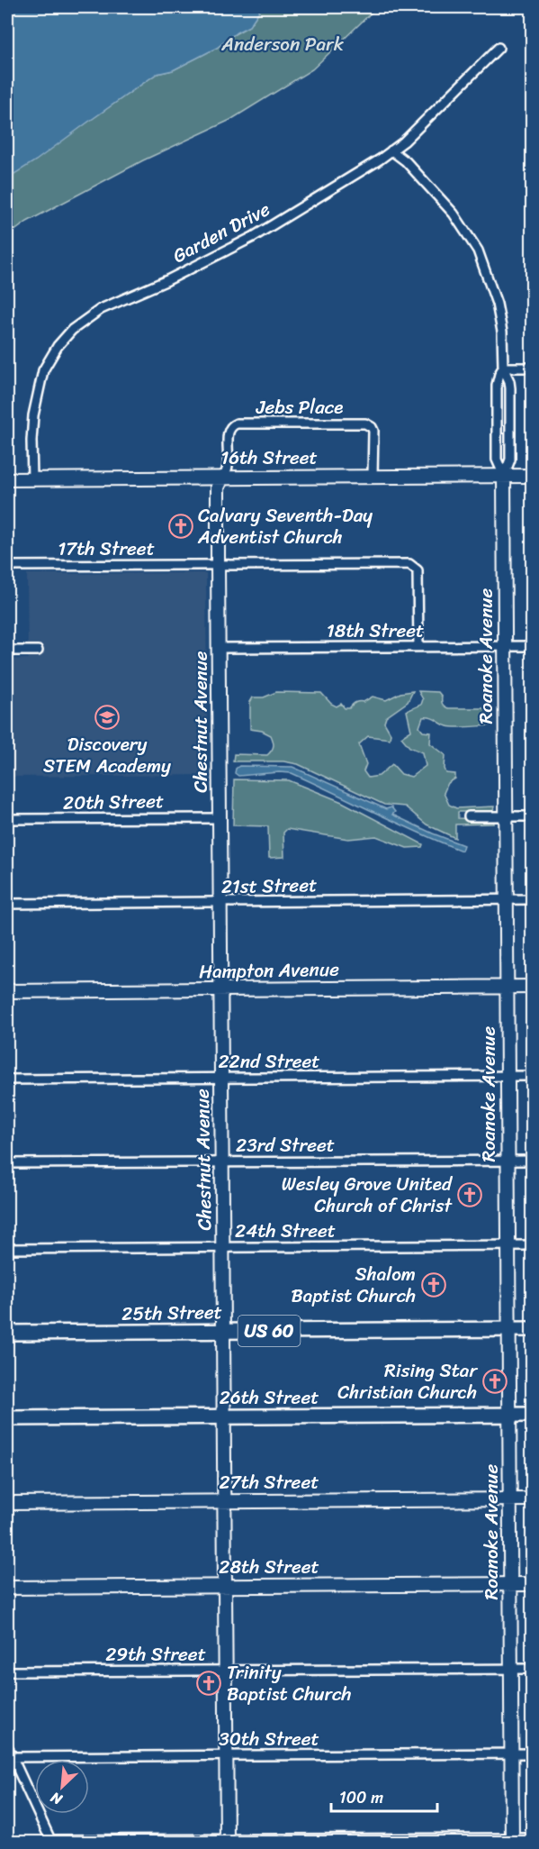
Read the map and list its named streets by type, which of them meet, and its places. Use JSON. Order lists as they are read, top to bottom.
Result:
{
  "streets": {
    "main road": ["25th Street", "US 60", "26th Street"],
    "street": [
      "Garden Drive",
      "Jebs Place",
      "16th Street",
      "17th Street",
      "18th Street",
      "Roanoke Avenue",
      "Chestnut Avenue",
      "20th Street",
      "21st Street",
      "Hampton Avenue",
      "22nd Street",
      "23rd Street",
      "24th Street",
      "27th Street",
      "28th Street",
      "29th Street",
      "30th Street"
    ]
  },
  "crossings": [
    ["Garden Drive", "16th Street"],
    ["Garden Drive", "Roanoke Avenue"],
    ["Jebs Place", "16th Street"],
    ["Jebs Place", "Chestnut Avenue"],
    ["16th Street", "Roanoke Avenue"],
    ["16th Street", "Chestnut Avenue"],
    ["17th Street", "18th Street"],
    ["17th Street", "Chestnut Avenue"],
    ["18th Street", "Roanoke Avenue"],
    ["18th Street", "Chestnut Avenue"],
    ["Roanoke Avenue", "21st Street"],
    ["Roanoke Avenue", "Hampton Avenue"],
    ["Roanoke Avenue", "22nd Street"],
    ["Roanoke Avenue", "23rd Street"],
    ["Roanoke Avenue", "24th Street"],
    ["Roanoke Avenue", "25th Street"],
    ["Roanoke Avenue", "26th Street"],
    ["Roanoke Avenue", "27th Street"],
    ["Roanoke Avenue", "28th Street"],
    ["Roanoke Avenue", "29th Street"],
    ["Roanoke Avenue", "30th Street"],
    ["Chestnut Avenue", "20th Street"],
    ["Chestnut Avenue", "21st Street"],
    ["Chestnut Avenue", "Hampton Avenue"],
    ["Chestnut Avenue", "22nd Street"],
    ["Chestnut Avenue", "23rd Street"],
    ["Chestnut Avenue", "24th Street"],
    ["Chestnut Avenue", "25th Street"],
    ["Chestnut Avenue", "26th Street"],
    ["Chestnut Avenue", "27th Street"],
    ["Chestnut Avenue", "28th Street"],
    ["Chestnut Avenue", "29th Street"],
    ["Chestnut Avenue", "30th Street"]
  ],
  "parks": ["Anderson Park"],
  "places": {
    "church": [
      "Calvary Seventh-Day Adventist Church",
      "Wesley Grove United Church of Christ",
      "Shalom Baptist Church",
      "Rising Star Christian Church",
      "Trinity Baptist Church"
    ],
    "school or university": ["Discovery STEM Academy"]
  },
  "scale_bar": "100 m",
  "north": "bottom left"
}
